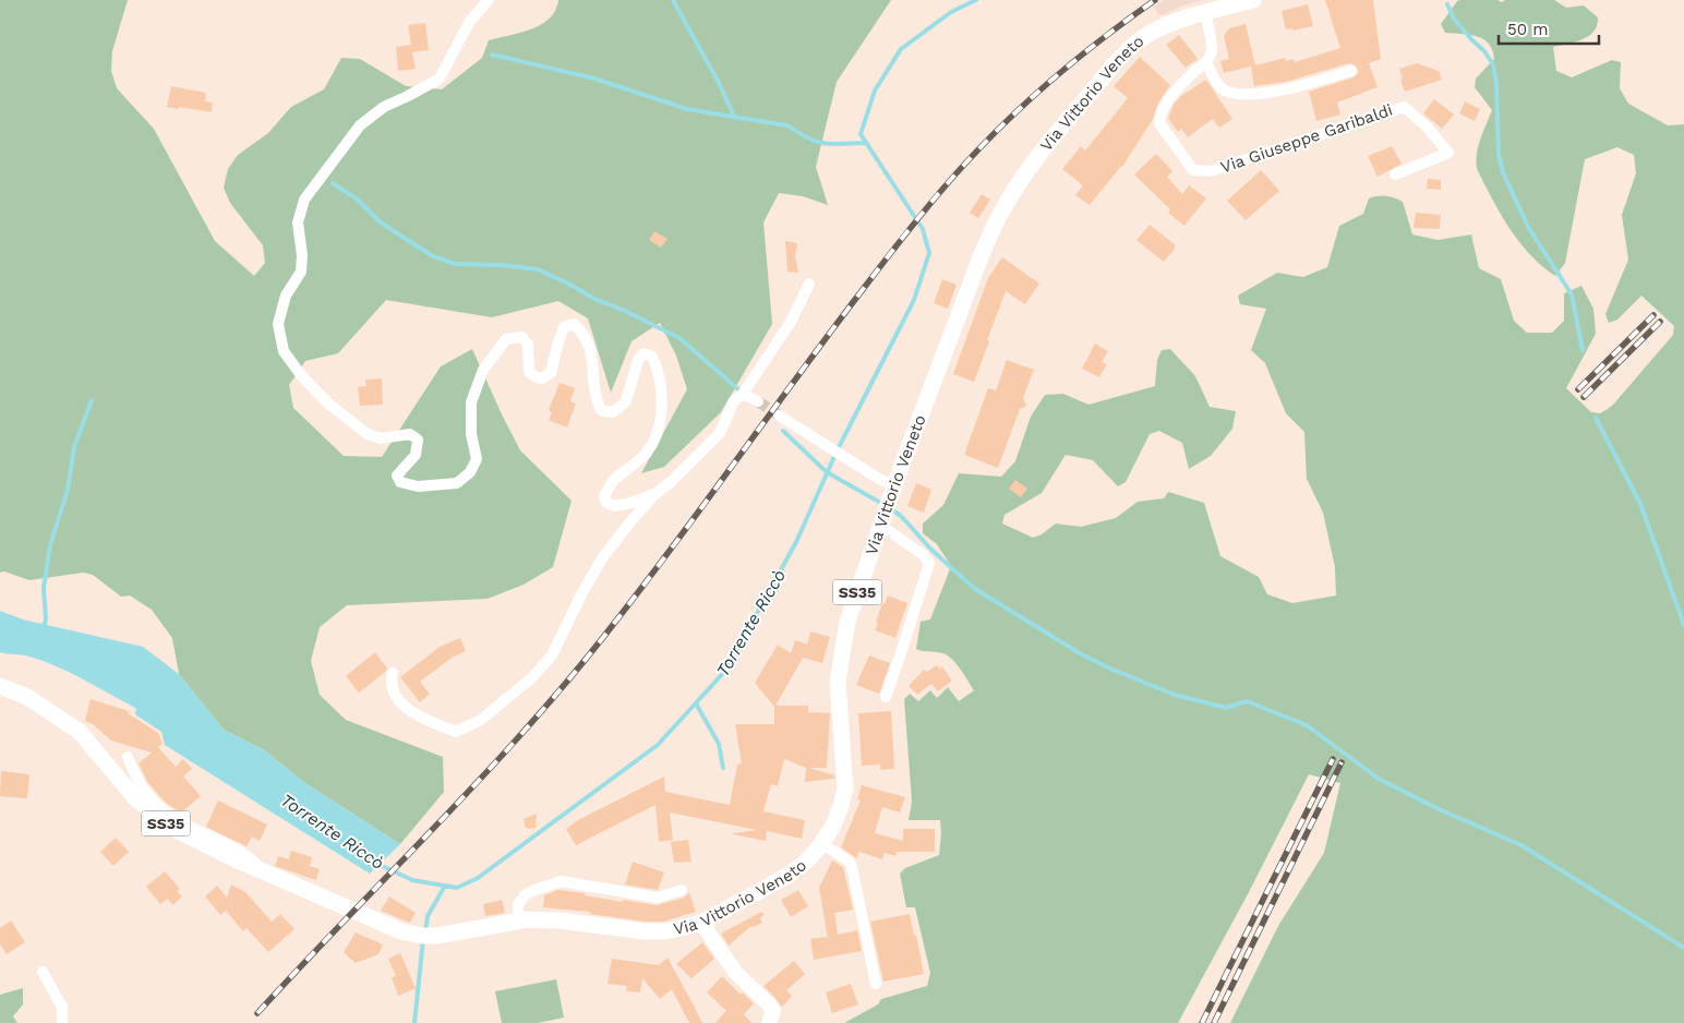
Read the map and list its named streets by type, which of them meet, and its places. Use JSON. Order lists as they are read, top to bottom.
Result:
{
  "streets": {
    "main road": ["Via Vittorio Veneto", "SS35"],
    "street": ["Via Giuseppe Garibaldi"]
  },
  "crossings": [
    ["Via Vittorio Veneto", "SS35"]
  ],
  "water": ["Torrente Riccò"],
  "scale_bar": "50 m"
}
